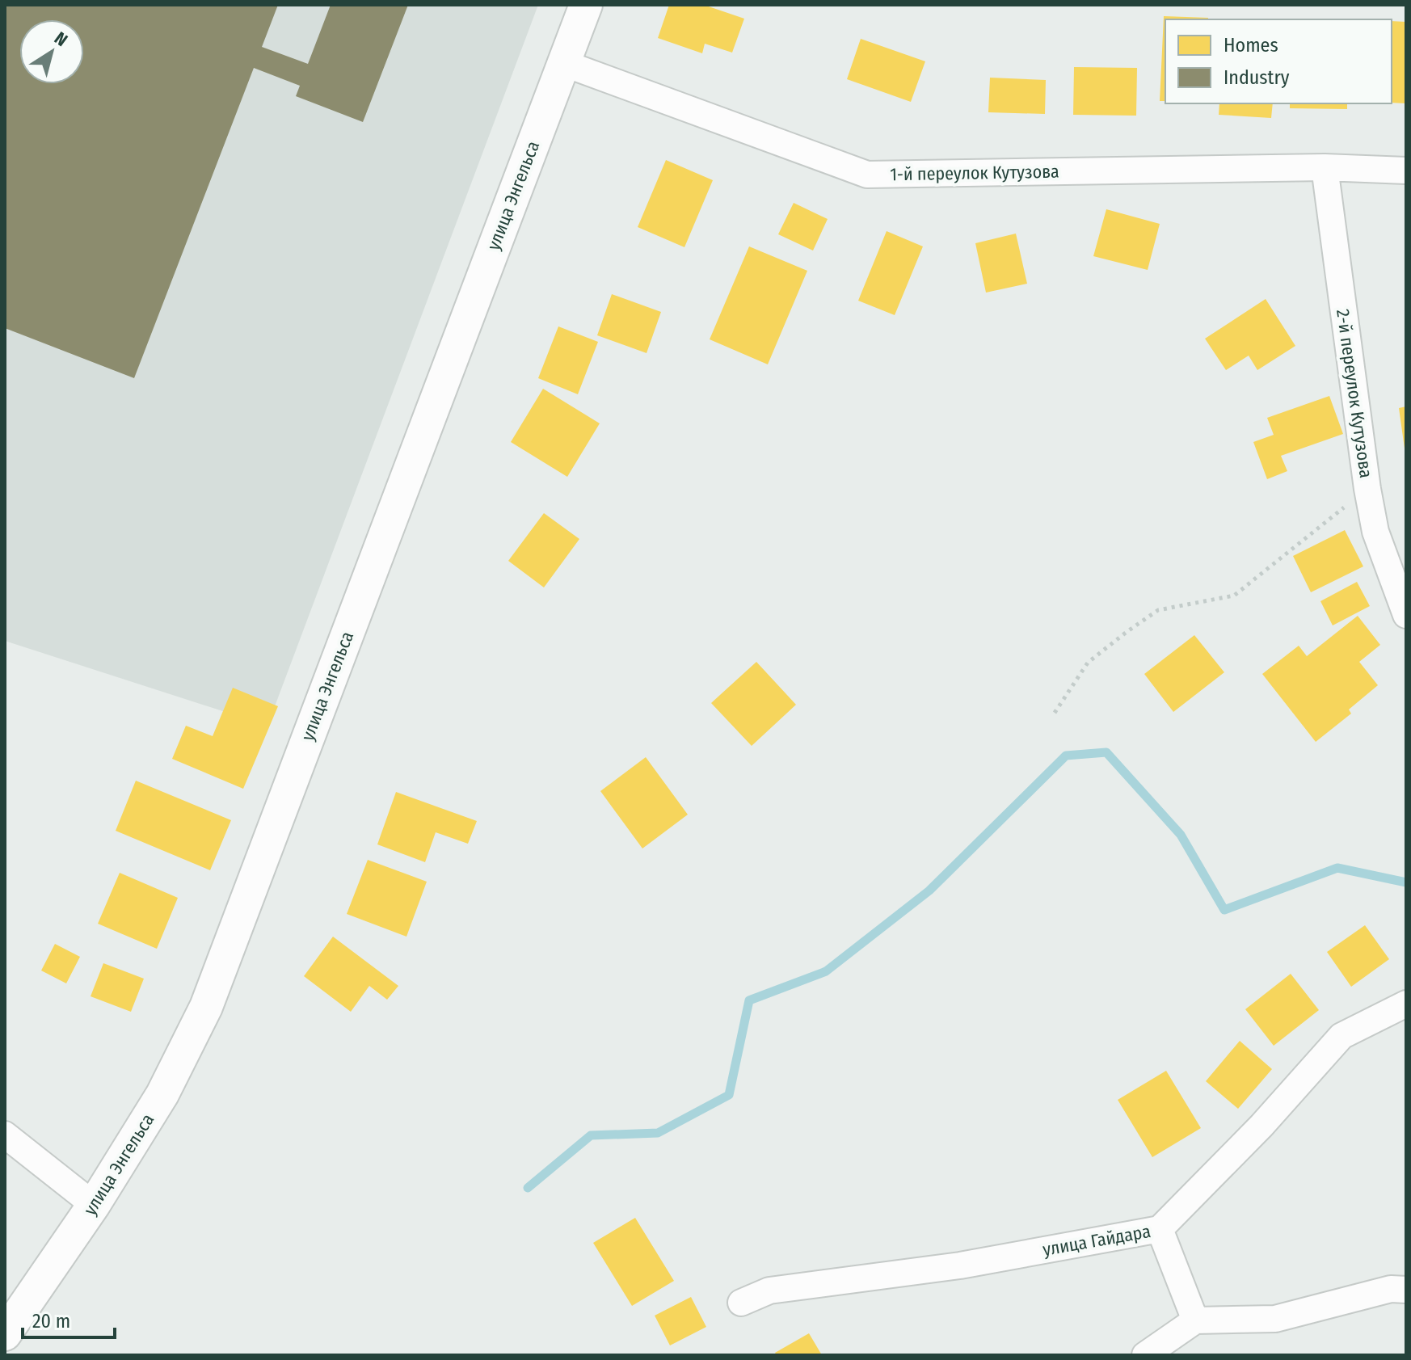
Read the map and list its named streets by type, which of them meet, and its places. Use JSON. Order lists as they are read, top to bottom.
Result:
{
  "streets": {
    "street": [
      "1-й переулок Кутузова",
      "улица Энгельса",
      "2-й переулок Кутузова",
      "улица Гайдара"
    ]
  },
  "crossings": [
    ["1-й переулок Кутузова", "улица Энгельса"],
    ["1-й переулок Кутузова", "2-й переулок Кутузова"]
  ],
  "legend": ["Homes", "Industry"],
  "scale_bar": "20 m",
  "north": "top right"
}
